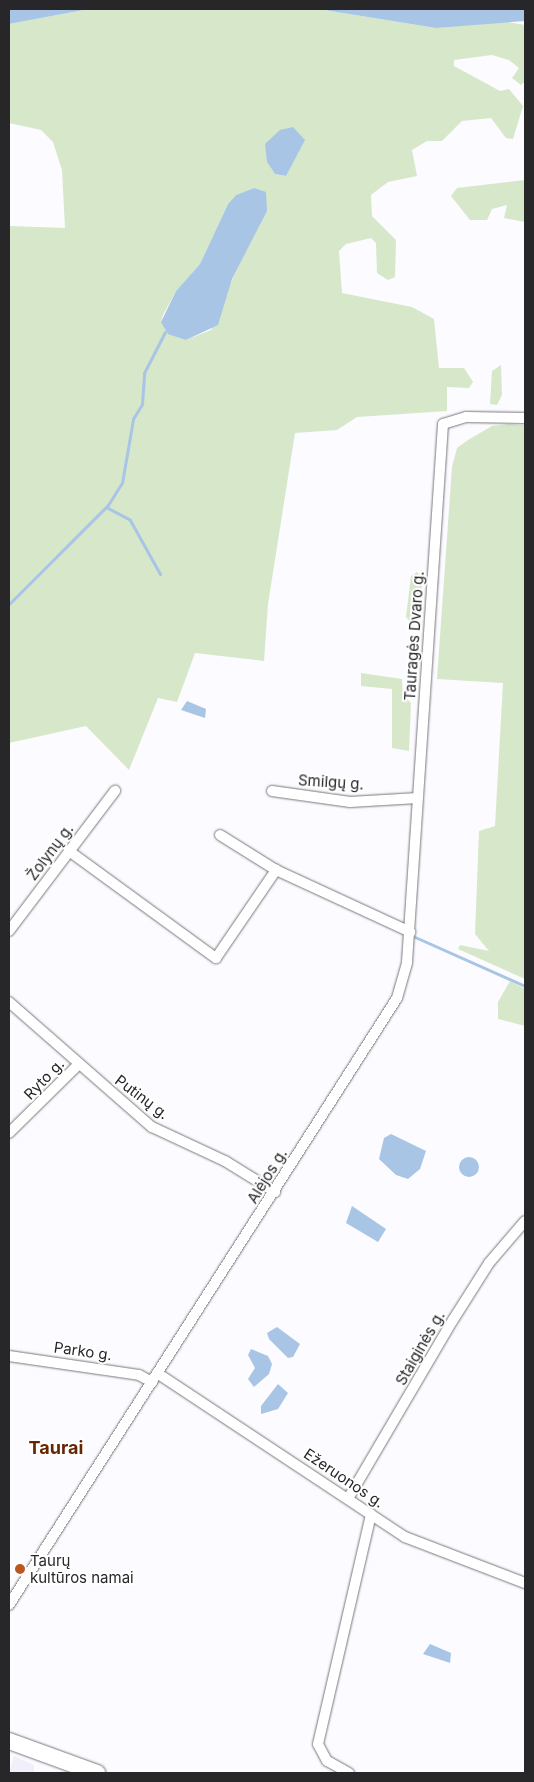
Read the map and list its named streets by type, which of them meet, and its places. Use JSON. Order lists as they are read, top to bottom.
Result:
{
  "streets": {
    "street": [
      "Tauragės Dvaro g.",
      "Smilgų g.",
      "Žolynų g.",
      "Ryto g.",
      "Putinų g.",
      "Alėjos g.",
      "Staiginės g.",
      "Parko g.",
      "Ežeruonos g."
    ]
  },
  "crossings": [
    ["Tauragės Dvaro g.", "Smilgų g."],
    ["Tauragės Dvaro g.", "Alėjos g."],
    ["Ryto g.", "Putinų g."],
    ["Putinų g.", "Alėjos g."],
    ["Alėjos g.", "Parko g."],
    ["Alėjos g.", "Ežeruonos g."],
    ["Staiginės g.", "Ežeruonos g."]
  ],
  "districts": ["Taurai"],
  "places": ["Taurų kultūros namai"]
}
